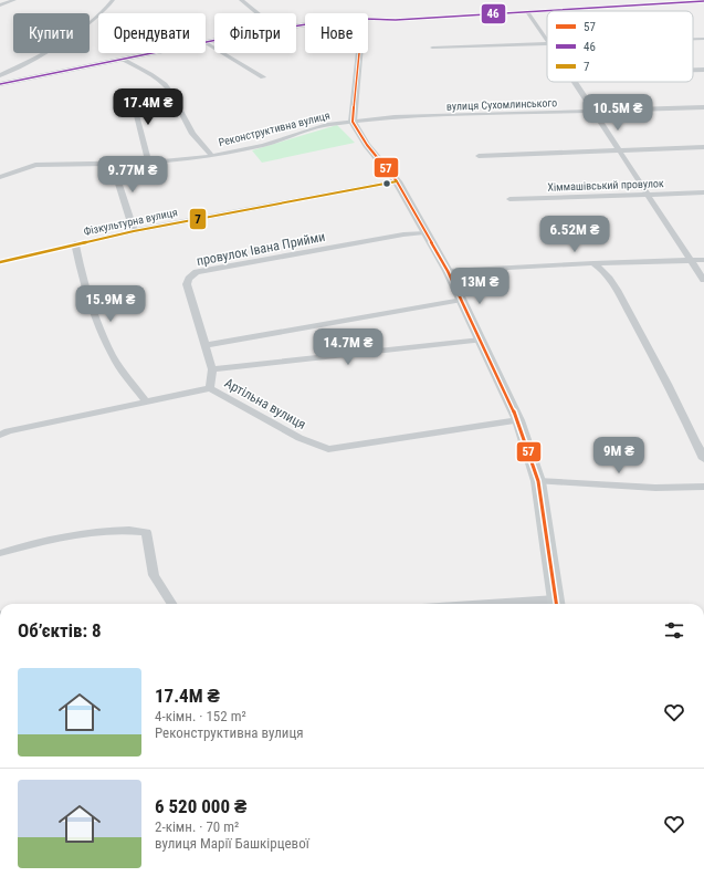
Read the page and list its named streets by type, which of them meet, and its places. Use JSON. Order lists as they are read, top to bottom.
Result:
{
  "streets": {
    "street": [
      "вулиця Сухомлинського",
      "Реконструктивна вулиця",
      "Хіммашівський провулок",
      "Фізкультурна вулиця",
      "провулок Івана Прийми",
      "Артільна вулиця"
    ]
  },
  "crossings": [
    ["вулиця Сухомлинського", "Реконструктивна вулиця"],
    ["провулок Івана Прийми", "Артільна вулиця"]
  ],
  "lines": ["transit line 46", "transit line 57", "transit line 7"],
  "legend": ["57", "46", "7"],
  "page": {
    "chip": [
      "Купити",
      "Орендувати",
      "Фільтри",
      "Нове"
    ],
    "price": [
      "17.4M ₴",
      "10.5M ₴",
      "9.77M ₴",
      "6.52M ₴",
      "13M ₴",
      "15.9M ₴",
      "14.7M ₴",
      "9M ₴"
    ],
    "heading": "Об’єктів: 8",
    "list": [
      {
        "name": "17.4M ₴",
        "note": "4-кімн. · 152 m² · Реконструктивна вулиця"
      },
      {
        "name": "6 520 000 ₴",
        "note": "2-кімн. · 70 m² · вулиця Марії Башкірцевої"
      }
    ]
  }
}
